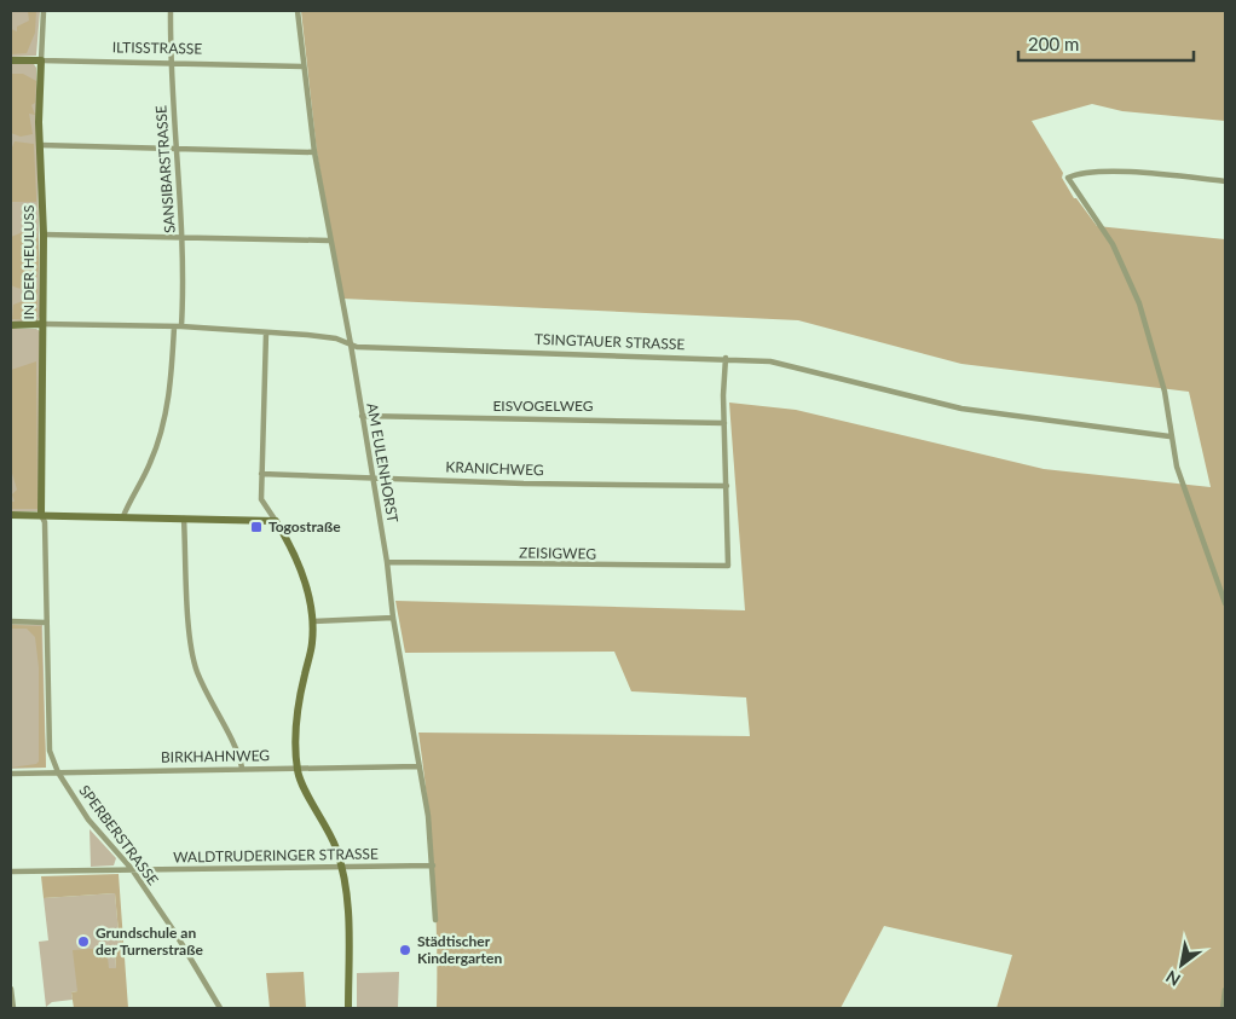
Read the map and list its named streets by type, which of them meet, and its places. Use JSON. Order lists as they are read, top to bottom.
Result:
{
  "streets": {
    "street": [
      "ILTISSTRASSE",
      "SANSIBARSTRASSE",
      "IN DER HEULUSS",
      "TSINGTAUER STRASSE",
      "EISVOGELWEG",
      "AM EULENHORST",
      "KRANICHWEG",
      "ZEISIGWEG",
      "BIRKHAHNWEG",
      "SPERBERSTRASSE",
      "WALDTRUDERINGER STRASSE"
    ]
  },
  "crossings": [
    ["ILTISSTRASSE", "SANSIBARSTRASSE"],
    ["ILTISSTRASSE", "IN DER HEULUSS"],
    ["ILTISSTRASSE", "AM EULENHORST"],
    ["SANSIBARSTRASSE", "TSINGTAUER STRASSE"],
    ["IN DER HEULUSS", "TSINGTAUER STRASSE"],
    ["IN DER HEULUSS", "SPERBERSTRASSE"],
    ["TSINGTAUER STRASSE", "AM EULENHORST"],
    ["EISVOGELWEG", "AM EULENHORST"],
    ["AM EULENHORST", "KRANICHWEG"],
    ["AM EULENHORST", "ZEISIGWEG"],
    ["AM EULENHORST", "BIRKHAHNWEG"],
    ["AM EULENHORST", "WALDTRUDERINGER STRASSE"],
    ["KRANICHWEG", "ZEISIGWEG"],
    ["BIRKHAHNWEG", "SPERBERSTRASSE"],
    ["SPERBERSTRASSE", "WALDTRUDERINGER STRASSE"]
  ],
  "places": {
    "transit": ["Togostraße"],
    "other": ["Grundschule an der Turnerstraße", "Städtischer Kindergarten"]
  },
  "scale_bar": "200 m",
  "north": "bottom left"
}
